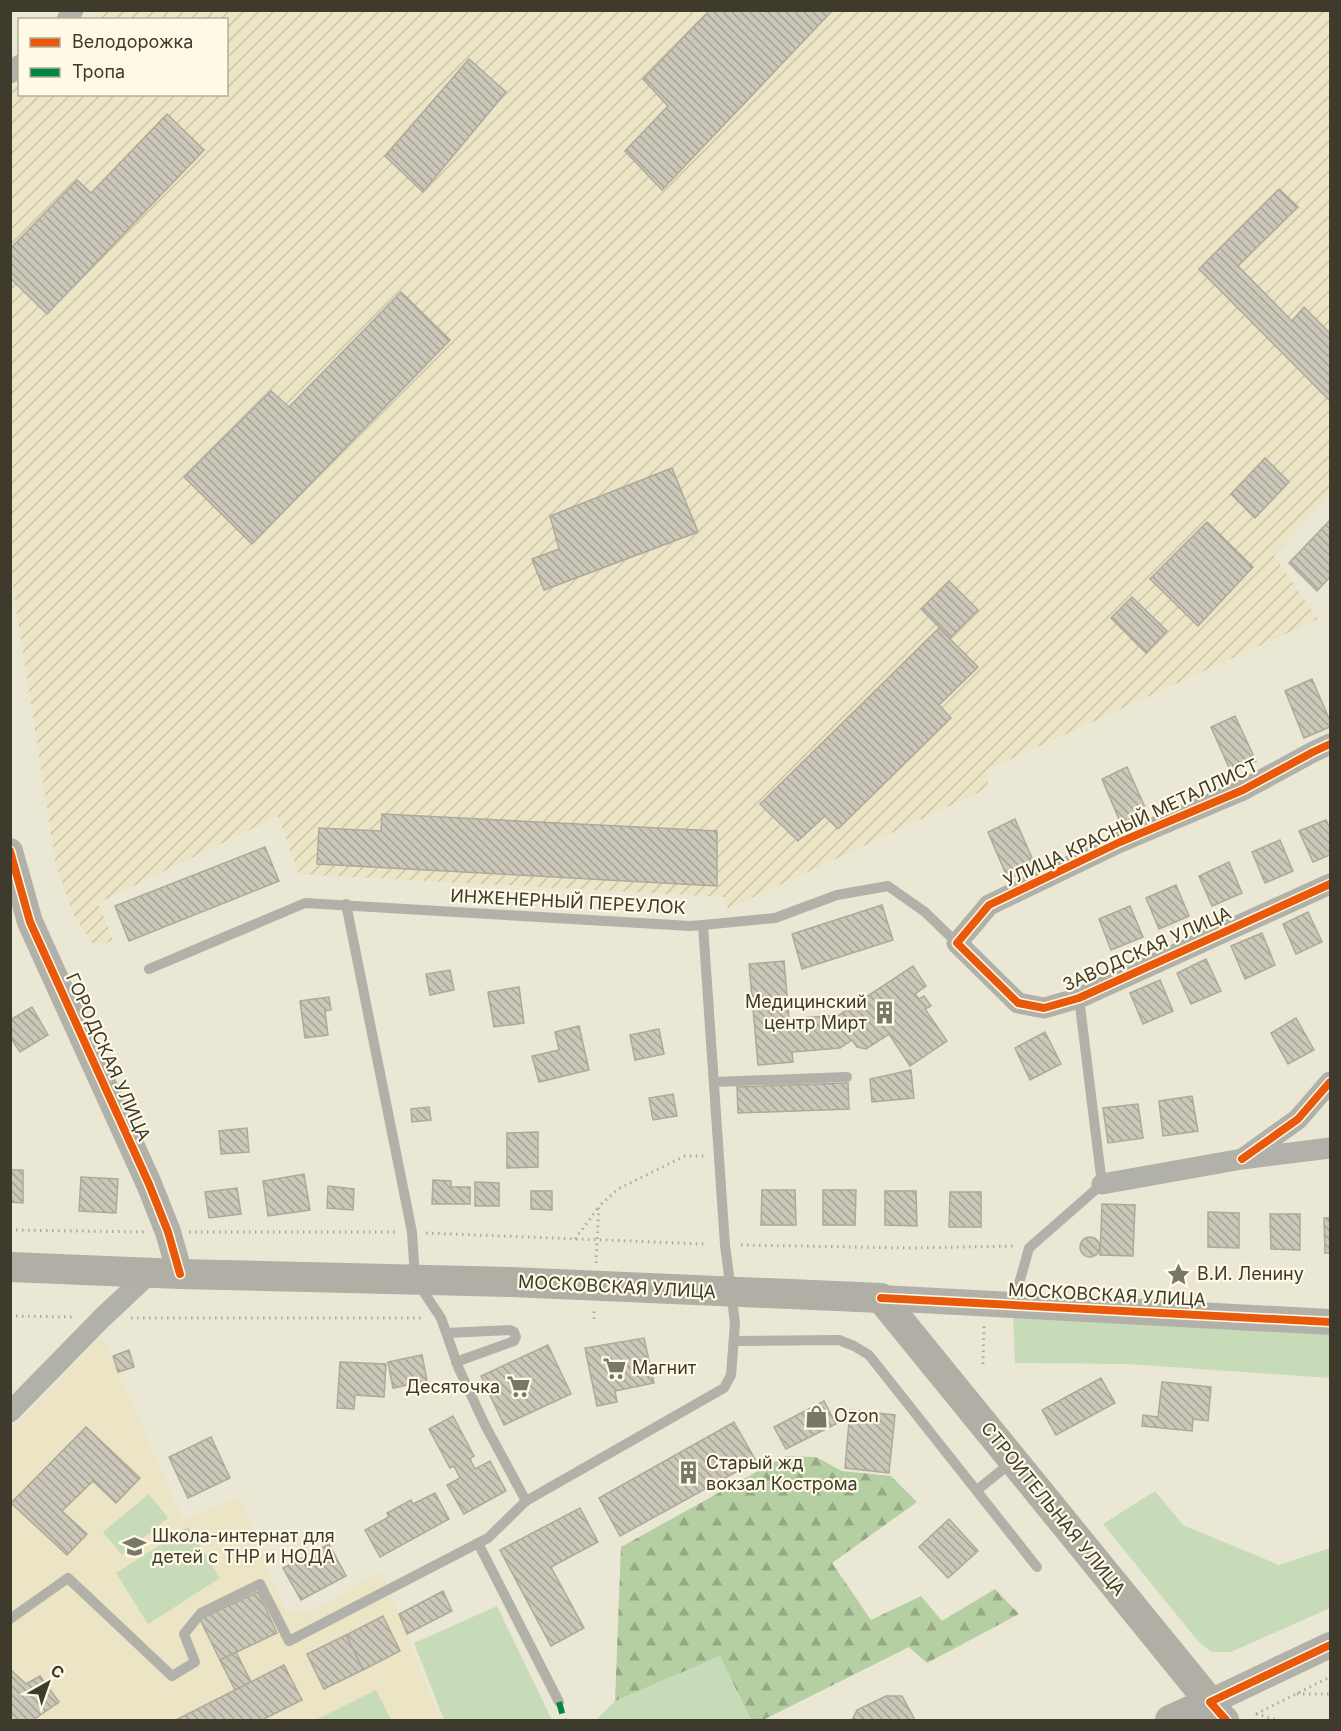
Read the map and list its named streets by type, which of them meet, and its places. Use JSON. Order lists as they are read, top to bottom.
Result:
{
  "streets": {
    "main road": ["МОСКОВСКАЯ УЛИЦА", "СТРОИТЕЛЬНАЯ УЛИЦА"],
    "street": ["УЛИЦА КРАСНЫЙ МЕТАЛЛИСТ", "ЗАВОДСКАЯ УЛИЦА", "ГОРОДСКАЯ УЛИЦА"],
    "lane": ["ИНЖЕНЕРНЫЙ ПЕРЕУЛОК"]
  },
  "crossings": [
    ["УЛИЦА КРАСНЫЙ МЕТАЛЛИСТ", "ЗАВОДСКАЯ УЛИЦА"],
    ["ИНЖЕНЕРНЫЙ ПЕРЕУЛОК", "МОСКОВСКАЯ УЛИЦА"],
    ["ГОРОДСКАЯ УЛИЦА", "МОСКОВСКАЯ УЛИЦА"],
    ["МОСКОВСКАЯ УЛИЦА", "СТРОИТЕЛЬНАЯ УЛИЦА"]
  ],
  "places": {
    "building": ["Медицинский центр Мирт", "Старый жд вокзал Кострома"],
    "place": ["В.И. Ленину"],
    "supermarket": ["Магнит", "Десяточка"],
    "shop": ["Ozon"],
    "school or university": ["Школа-интернат для детей с ТНР и НОДА"]
  },
  "legend": ["Велодорожка", "Тропа"],
  "north": "top right"
}
